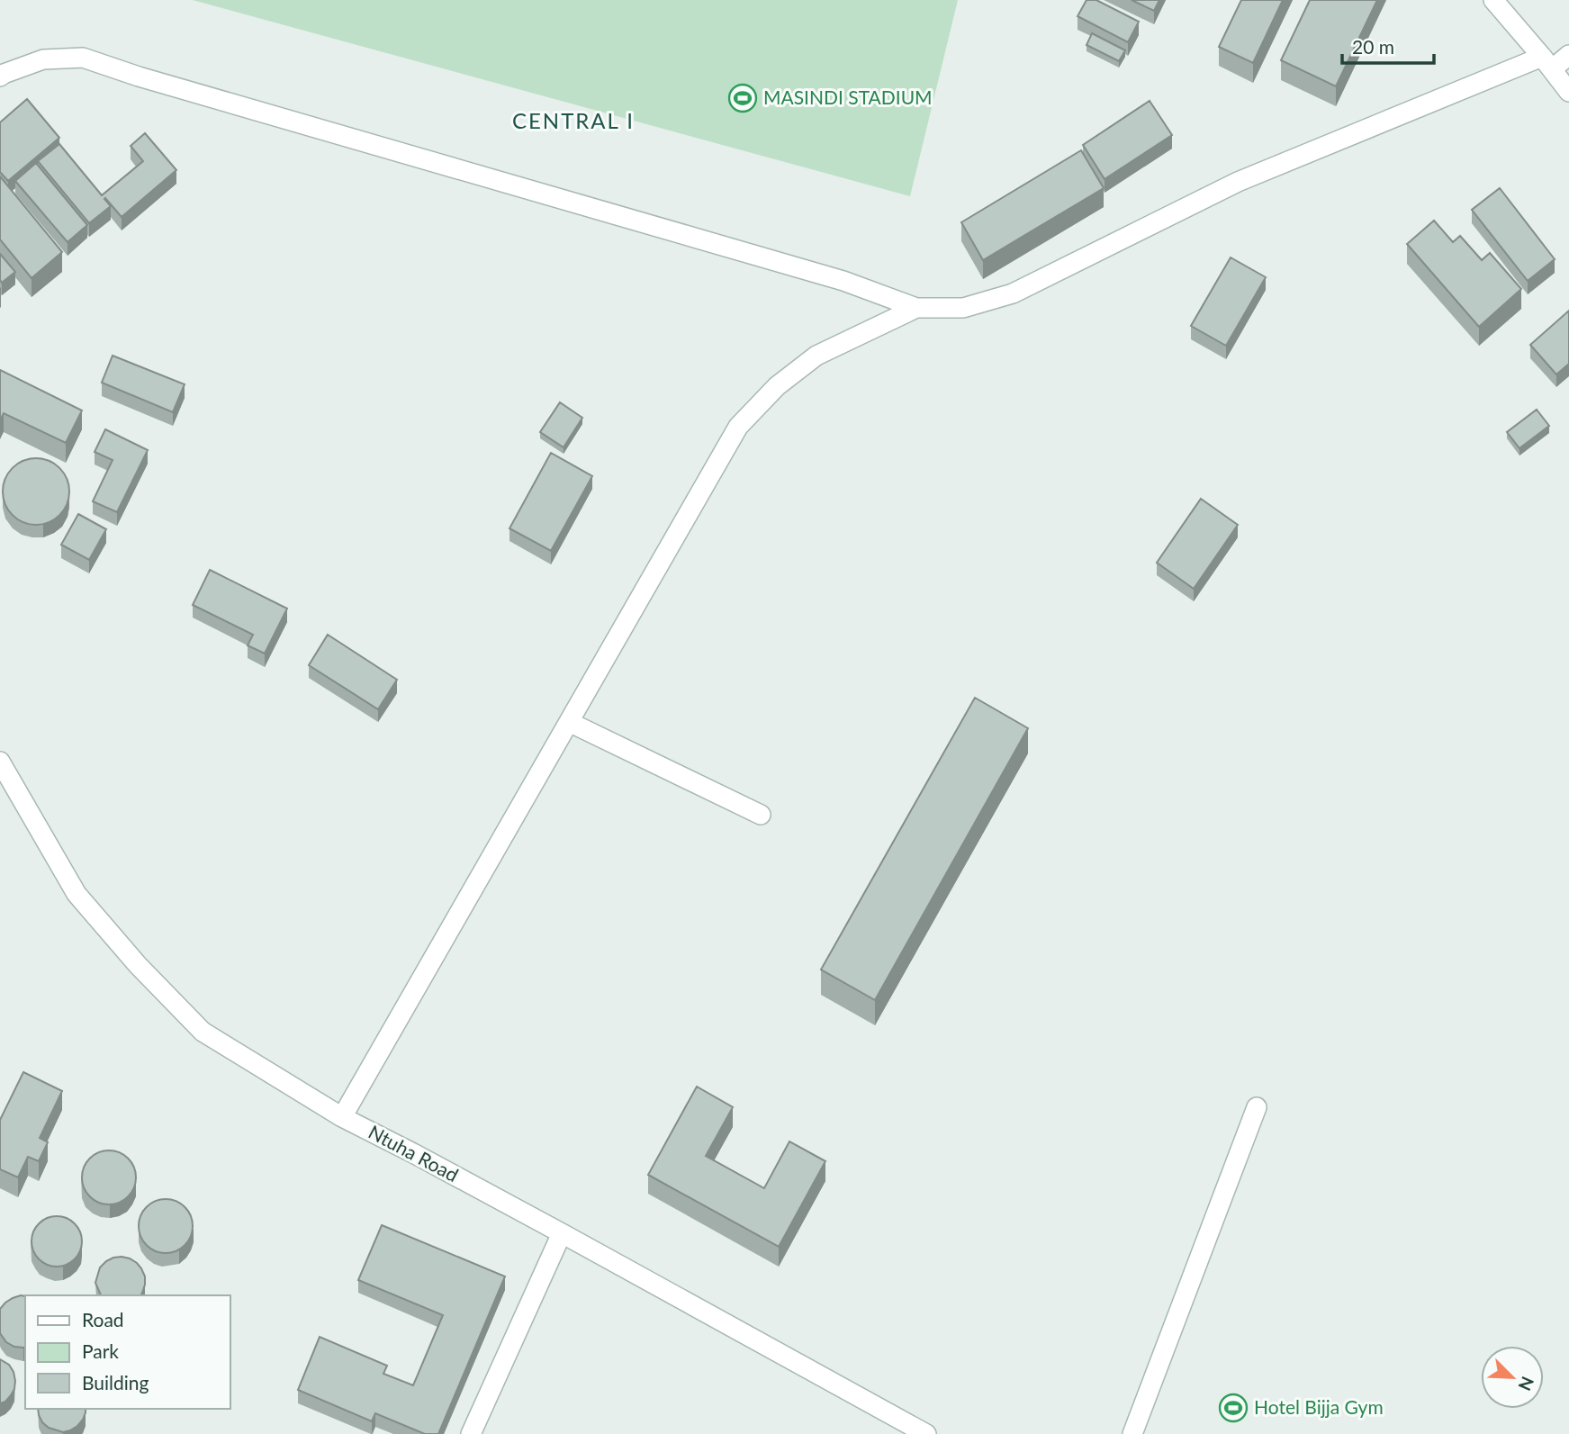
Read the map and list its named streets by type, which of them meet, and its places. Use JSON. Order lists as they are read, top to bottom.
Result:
{
  "streets": {
    "street": ["Ntuha Road"]
  },
  "districts": ["CENTRAL I"],
  "places": {
    "sports": ["MASINDI STADIUM", "Hotel Bijja Gym"]
  },
  "legend": ["Road", "Park", "Building"],
  "scale_bar": "20 m",
  "north": "bottom right"
}
